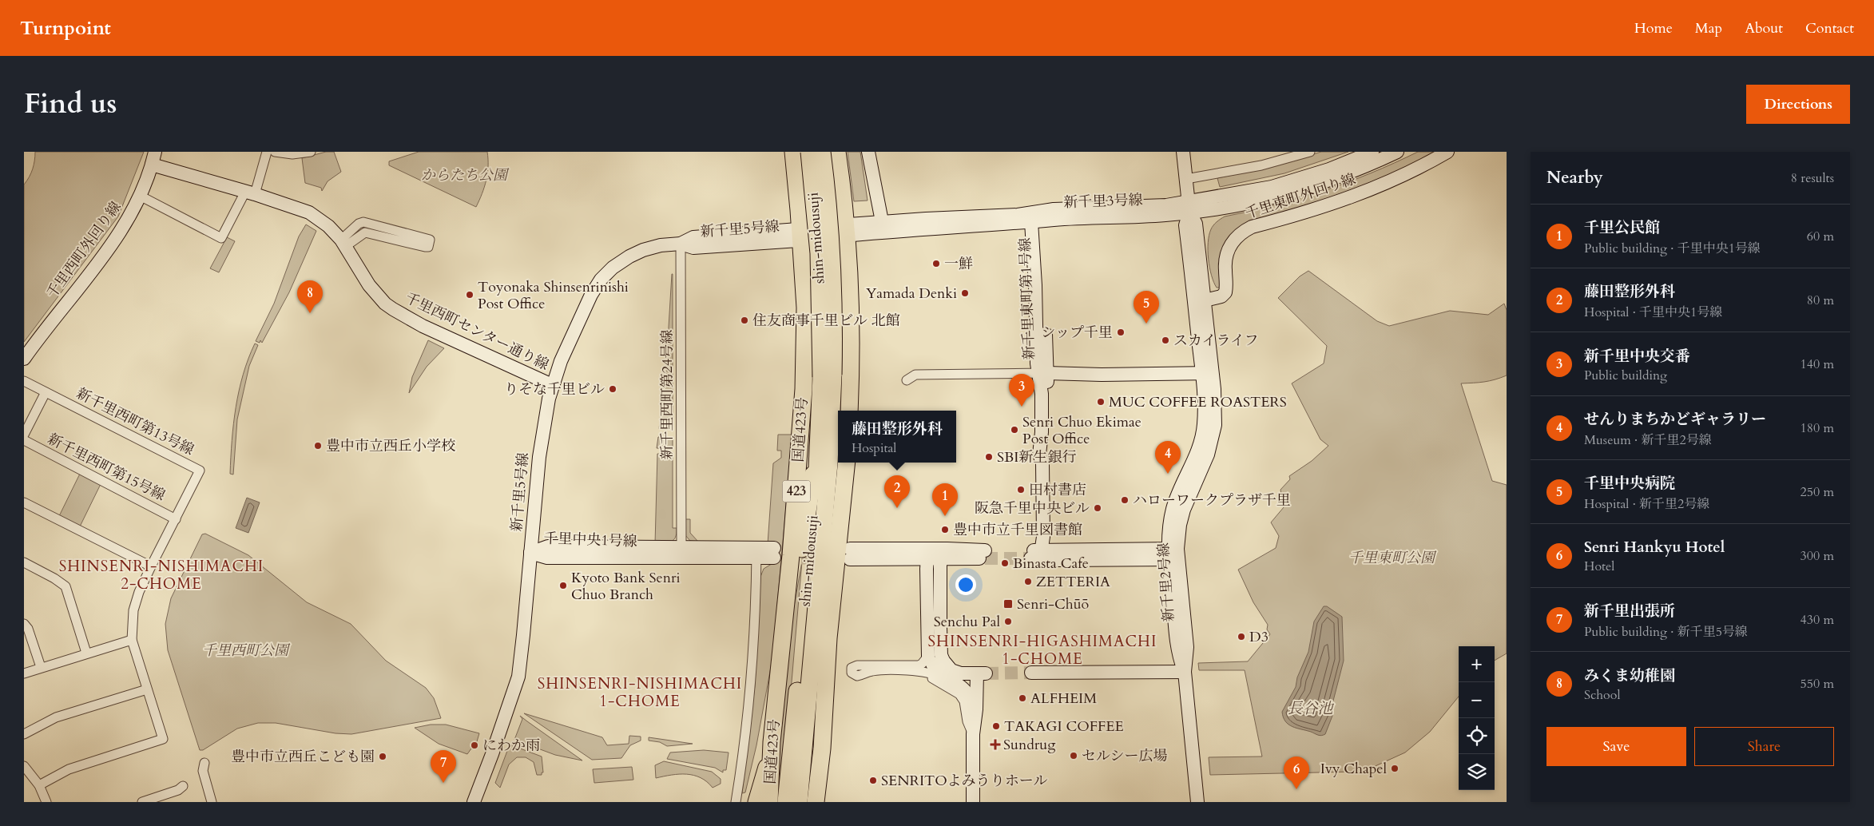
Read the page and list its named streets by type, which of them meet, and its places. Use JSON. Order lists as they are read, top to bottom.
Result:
{
  "streets": {
    "highway": ["shin-midousuji", "国道423号", "423"],
    "street": [
      "千里東町外回り線",
      "新千里3号線",
      "新千里5号線",
      "千里西町外回り線",
      "新千里東町第1号線",
      "千里西町センター通り線",
      "新千里西町第24号線",
      "新千里西町第13号線",
      "新千里西町第15号線",
      "千里中央1号線",
      "新千里2号線"
    ]
  },
  "crossings": [
    ["千里東町外回り線", "新千里2号線"],
    ["新千里3号線", "新千里5号線"],
    ["新千里3号線", "新千里東町第1号線"],
    ["新千里3号線", "国道423号"],
    ["新千里3号線", "新千里2号線"],
    ["新千里5号線", "千里西町センター通り線"],
    ["新千里5号線", "新千里西町第24号線"],
    ["新千里5号線", "国道423号"],
    ["新千里5号線", "千里中央1号線"],
    ["shin-midousuji", "国道423号"],
    ["千里西町外回り線", "千里西町センター通り線"],
    ["新千里東町第1号線", "新千里2号線"],
    ["新千里西町第24号線", "千里中央1号線"],
    ["新千里西町第13号線", "新千里西町第15号線"]
  ],
  "districts": ["SHINSENRI-NISHIMACHI 2-CHOME", "SHINSENRI-HIGASHIMACHI 1-CHOME", "SHINSENRI-NISHIMACHI 1-CHOME"],
  "water": ["長谷池"],
  "parks": ["からたち公園", "千里東町公園", "千里西町公園"],
  "places": {
    "other": [
      "一鮮",
      "Yamada Denki",
      "Toyonaka Shinsenrinishi Post Office",
      "住友商事千里ビル 北館",
      "シップ千里",
      "スカイライフ",
      "りそな千里ビル",
      "MUC COFFEE ROASTERS",
      "Senri Chuo Ekimae Post Office",
      "豊中市立西丘小学校",
      "SBI新生銀行",
      "田村書店",
      "ハローワークプラザ千里",
      "阪急千里中央ビル",
      "豊中市立千里図書館",
      "Binasta Cafe",
      "ZETTERIA",
      "Kyoto Bank Senri Chuo Branch",
      "Senchu Pal",
      "D3",
      "ALFHEIM",
      "TAKAGI COFFEE",
      "にわか雨",
      "セルシー広場",
      "豊中市立西丘こども園",
      "Ivy Chapel",
      "SENRITOよみうりホール"
    ],
    "transit": ["Senri-Chūō"],
    "health": ["Sundrug"]
  },
  "page": {
    "header": "Turnpoint",
    "nav": [
      "Home",
      "Map",
      "About",
      "Contact"
    ],
    "title": "Find us",
    "buttons": [
      "Directions",
      ["Save", "Share"]
    ],
    "heading": ["Nearby", "8 results"],
    "list": [
      {
        "mark": "1",
        "name": "千里公民館",
        "note": "Public building · 千里中央1号線",
        "value": "60 m"
      },
      {
        "mark": "2",
        "name": "藤田整形外科",
        "note": "Hospital · 千里中央1号線",
        "value": "80 m"
      },
      {
        "mark": "3",
        "name": "新千里中央交番",
        "note": "Public building",
        "value": "140 m"
      },
      {
        "mark": "4",
        "name": "せんりまちかどギャラリー",
        "note": "Museum · 新千里2号線",
        "value": "180 m"
      },
      {
        "mark": "5",
        "name": "千里中央病院",
        "note": "Hospital · 新千里2号線",
        "value": "250 m"
      },
      {
        "mark": "6",
        "name": "Senri Hankyu Hotel",
        "note": "Hotel",
        "value": "300 m"
      },
      {
        "mark": "7",
        "name": "新千里出張所",
        "note": "Public building · 新千里5号線",
        "value": "430 m"
      },
      {
        "mark": "8",
        "name": "みくま幼稚園",
        "note": "School",
        "value": "550 m"
      }
    ],
    "pins": [
      "8",
      "5",
      "3",
      "4",
      "2",
      "1",
      "7",
      "6"
    ],
    "popup": ["藤田整形外科", "Hospital"],
    "map_buttons": ["+", "−"]
  }
}
